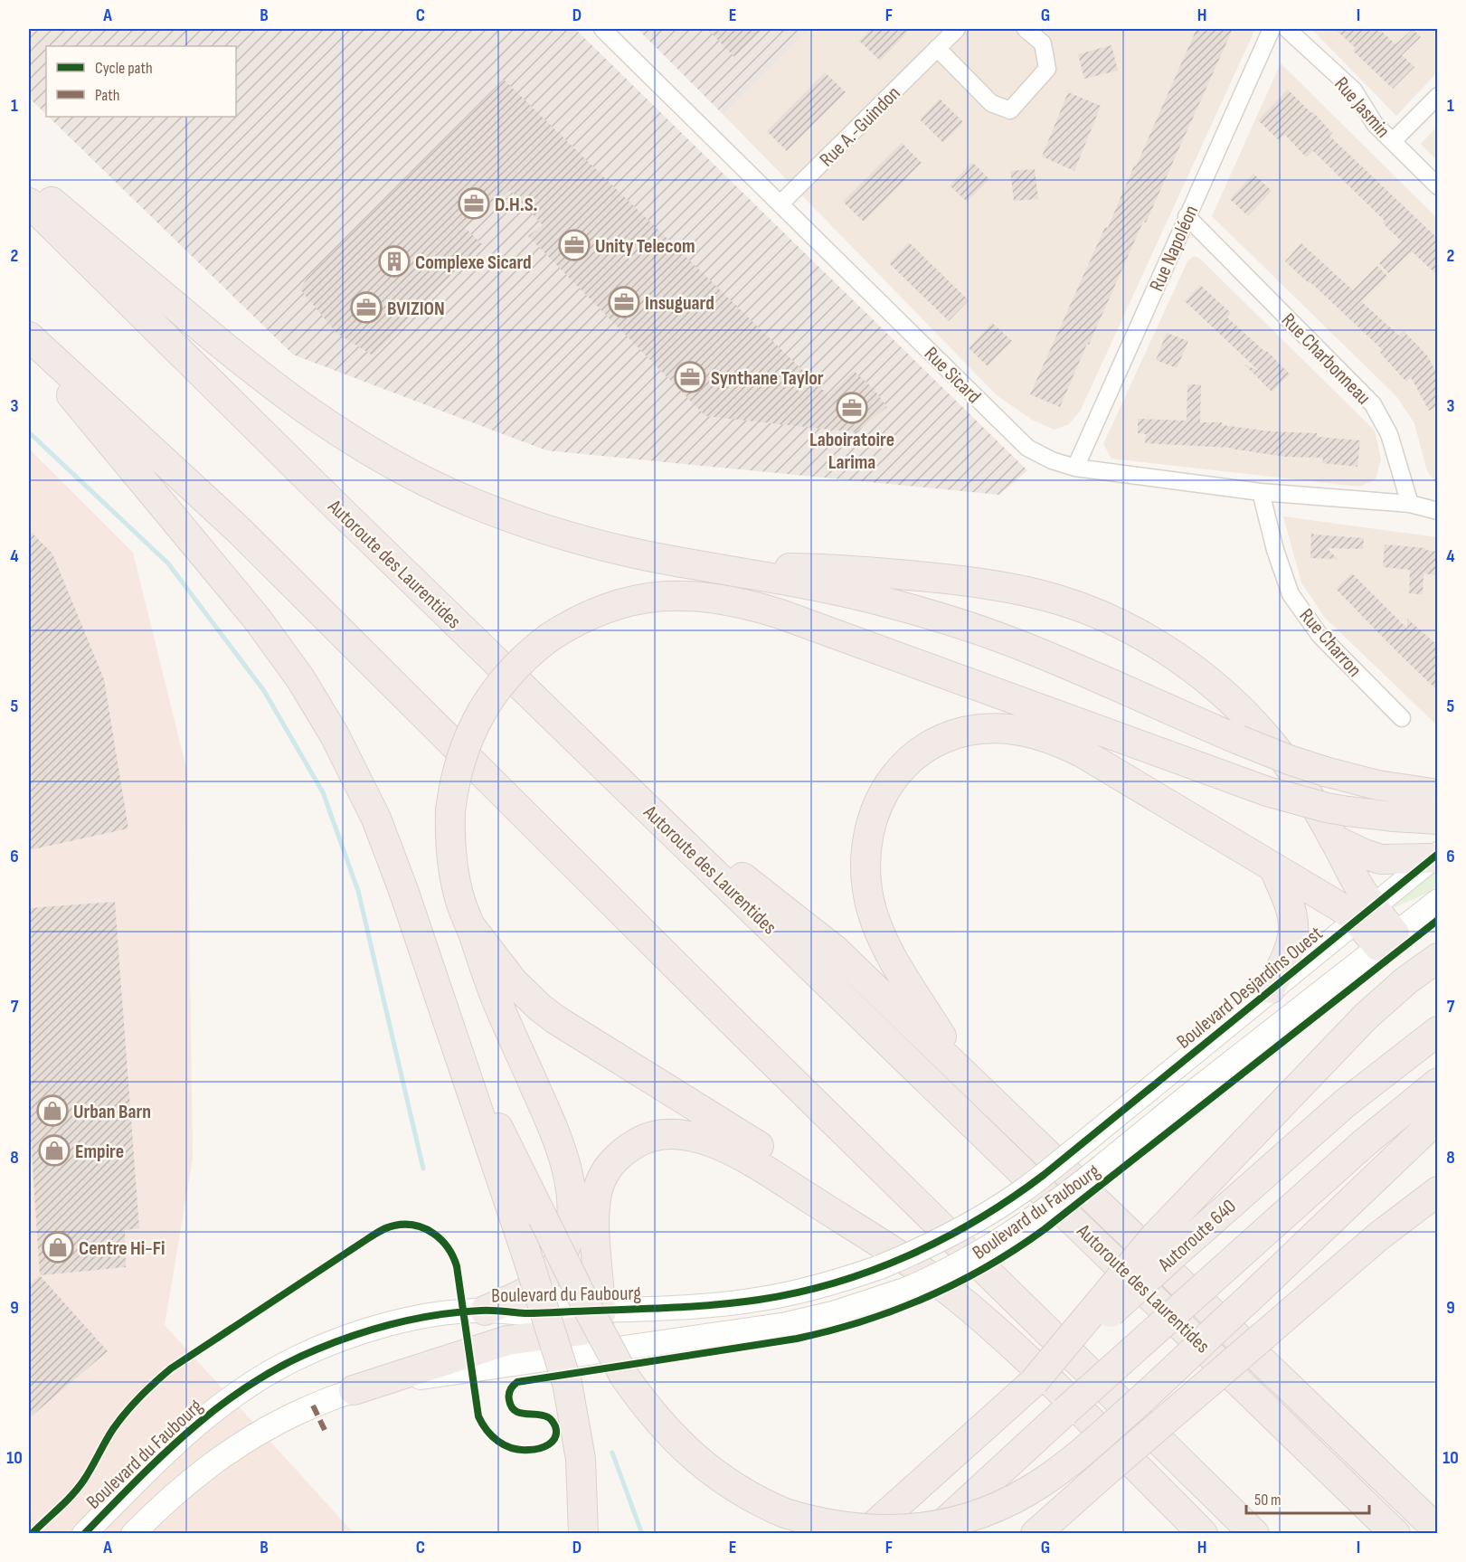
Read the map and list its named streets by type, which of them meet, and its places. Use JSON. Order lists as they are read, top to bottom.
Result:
{
  "streets": {
    "highway": ["Autoroute des Laurentides", "Autoroute 640"],
    "street": [
      "Rue Jasmin",
      "Rue A.-Guindon",
      "Rue Napoléon",
      "Rue Charbonneau",
      "Rue Sicard",
      "Rue Charron",
      "Boulevard Desjardins Ouest",
      "Boulevard du Faubourg"
    ]
  },
  "crossings": [
    ["Rue A.-Guindon", "Rue Sicard"],
    ["Rue Napoléon", "Rue Charbonneau"],
    ["Rue Napoléon", "Rue Sicard"],
    ["Rue Charbonneau", "Rue Sicard"],
    ["Rue Sicard", "Rue Charron"],
    ["Boulevard Desjardins Ouest", "Boulevard du Faubourg"]
  ],
  "places": {
    "office": [
      "D.H.S.",
      "Unity Telecom",
      "Insuguard",
      "BVIZION",
      "Synthane Taylor",
      "Laboiratoire Larima"
    ],
    "building": ["Complexe Sicard"],
    "shop": ["Urban Barn", "Empire", "Centre Hi-Fi"]
  },
  "legend": ["Cycle path", "Path"],
  "scale_bar": "50 m",
  "grid": {
    "columns": [
      "A",
      "B",
      "C",
      "D",
      "E",
      "F",
      "G",
      "H",
      "I"
    ],
    "rows": [
      "1",
      "2",
      "3",
      "4",
      "5",
      "6",
      "7",
      "8",
      "9",
      "10"
    ]
  }
}
